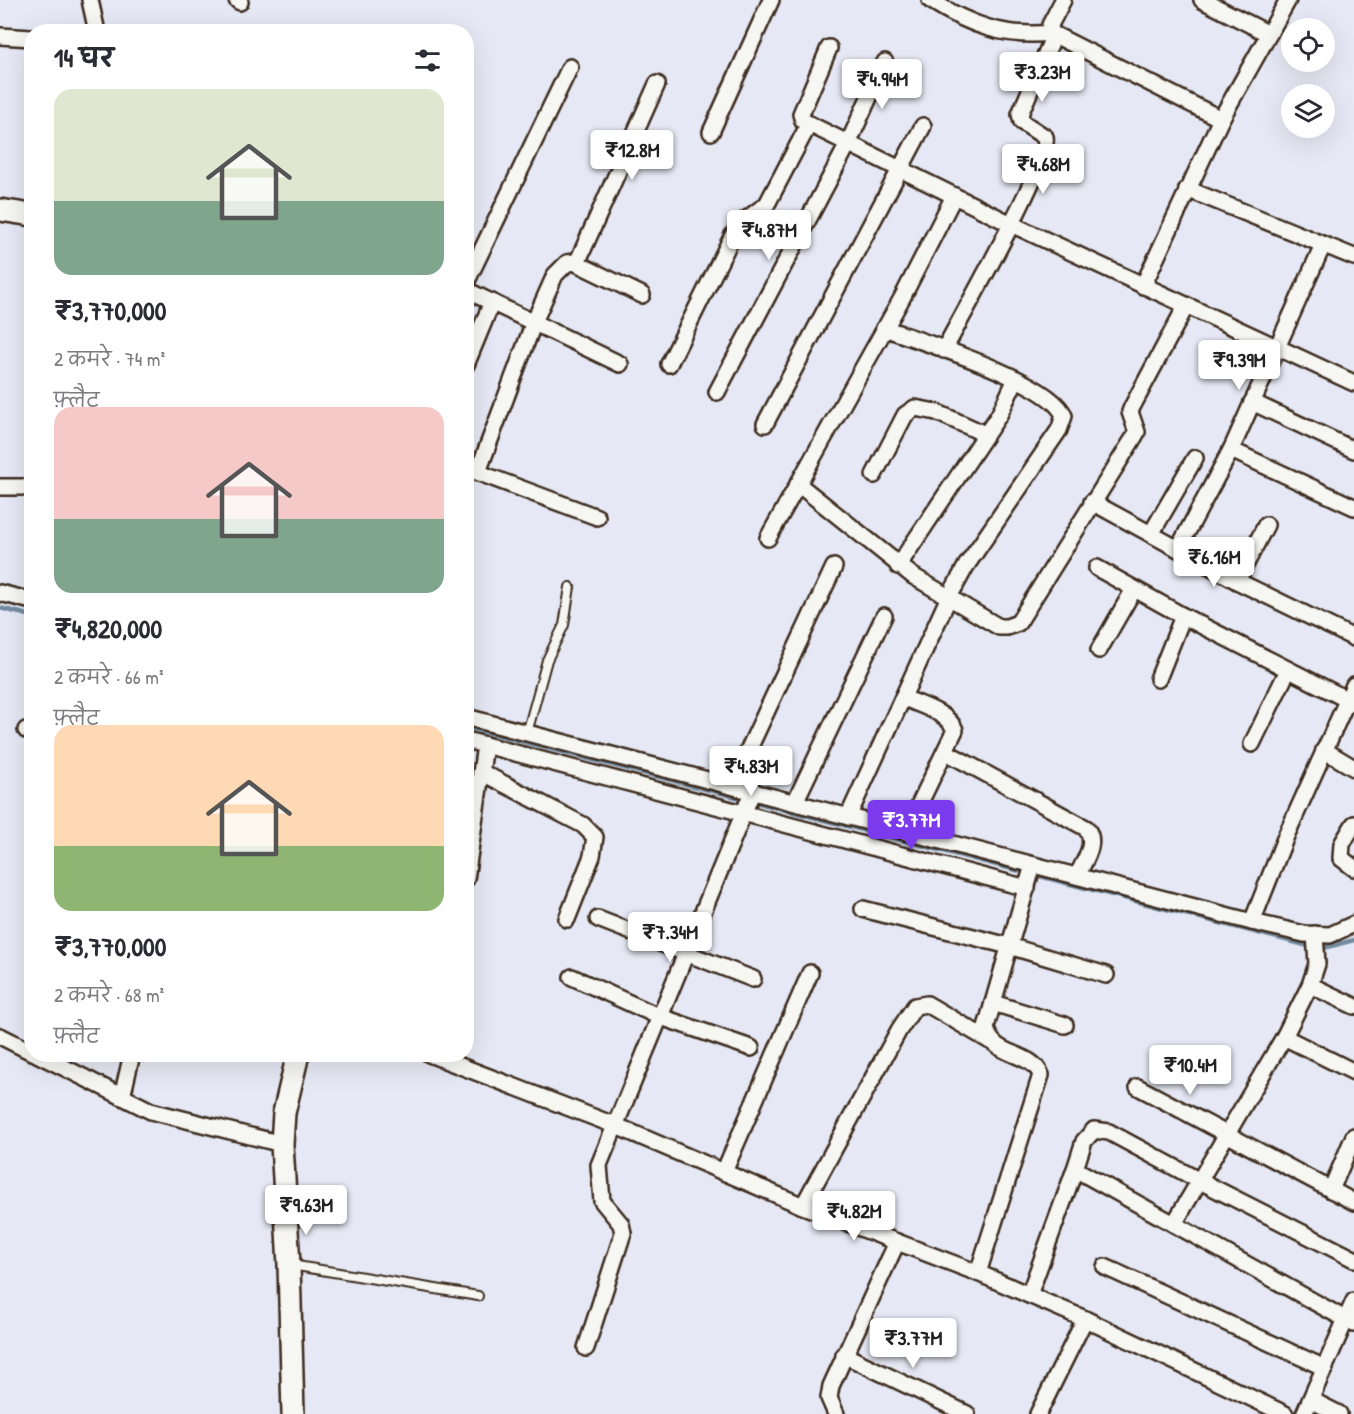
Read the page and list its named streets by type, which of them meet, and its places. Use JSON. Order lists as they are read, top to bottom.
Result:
{
  "page": {
    "heading": "14 घर",
    "price": [
      "₹3.23M",
      "₹4.94M",
      "₹12.8M",
      "₹4.68M",
      "₹4.87M",
      "₹9.39M",
      "₹6.16M",
      "₹4.83M",
      "₹3.77M",
      "₹7.34M",
      "₹10.4M",
      "₹9.63M",
      "₹4.82M",
      "₹3.77M"
    ],
    "list": [
      {
        "name": "₹3,770,000",
        "note": "2 कमरे · 74 m² · फ़्लैट"
      },
      {
        "name": "₹4,820,000",
        "note": "2 कमरे · 66 m² · फ़्लैट"
      },
      {
        "name": "₹3,770,000",
        "note": "2 कमरे · 68 m² · फ़्लैट"
      }
    ]
  }
}
